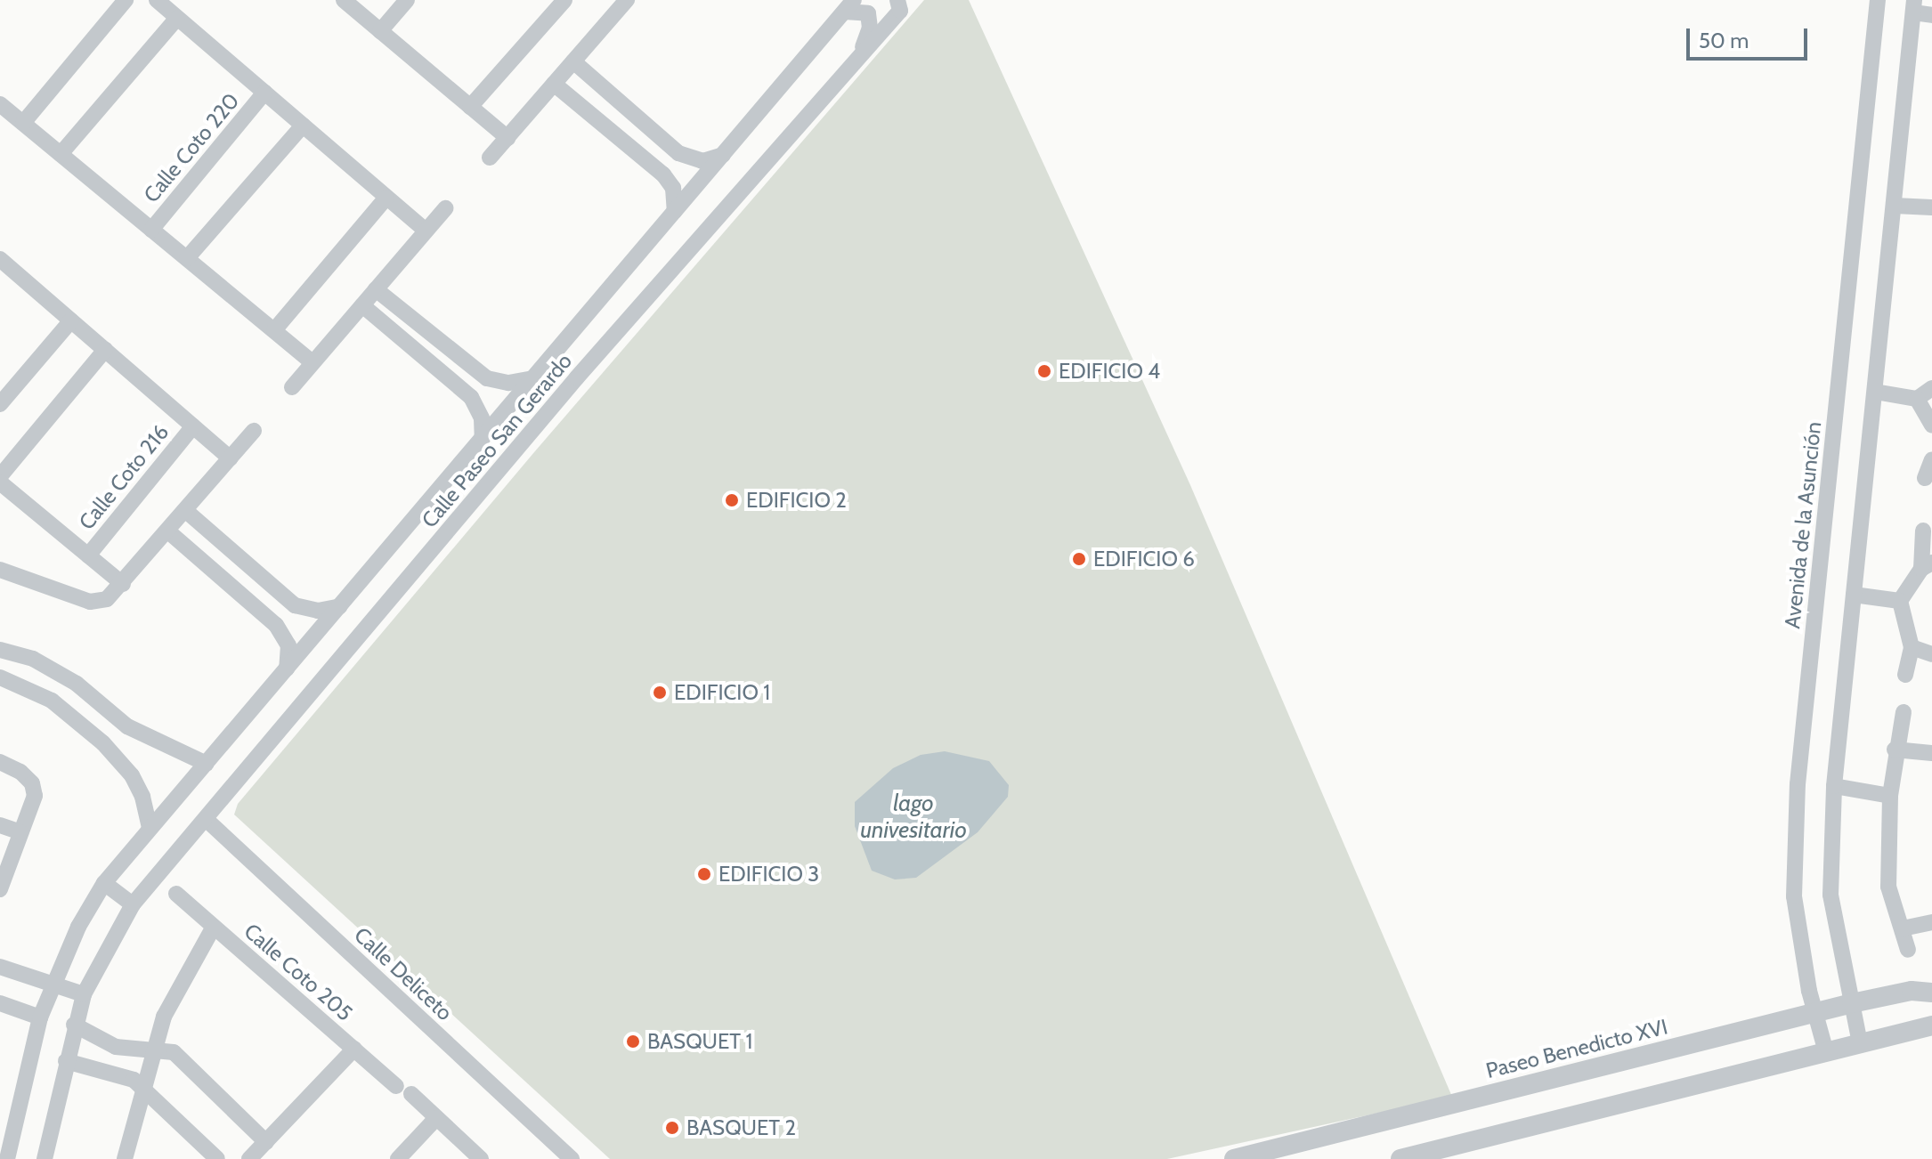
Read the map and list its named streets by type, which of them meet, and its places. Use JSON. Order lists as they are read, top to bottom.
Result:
{
  "streets": {
    "street": [
      "Calle Coto 220",
      "Calle Paseo San Gerardo",
      "Calle Coto 216",
      "Avenida de la Asunción",
      "Calle Coto 205",
      "Calle Deliceto",
      "Paseo Benedicto XVI"
    ]
  },
  "crossings": [
    ["Calle Paseo San Gerardo", "Calle Deliceto"],
    ["Avenida de la Asunción", "Paseo Benedicto XVI"]
  ],
  "water": ["lago univesitario"],
  "places": [
    "EDIFICIO 4",
    "EDIFICIO 2",
    "EDIFICIO 6",
    "EDIFICIO 1",
    "EDIFICIO 3",
    "BASQUET 1",
    "BASQUET 2"
  ],
  "scale_bar": "50 m"
}
